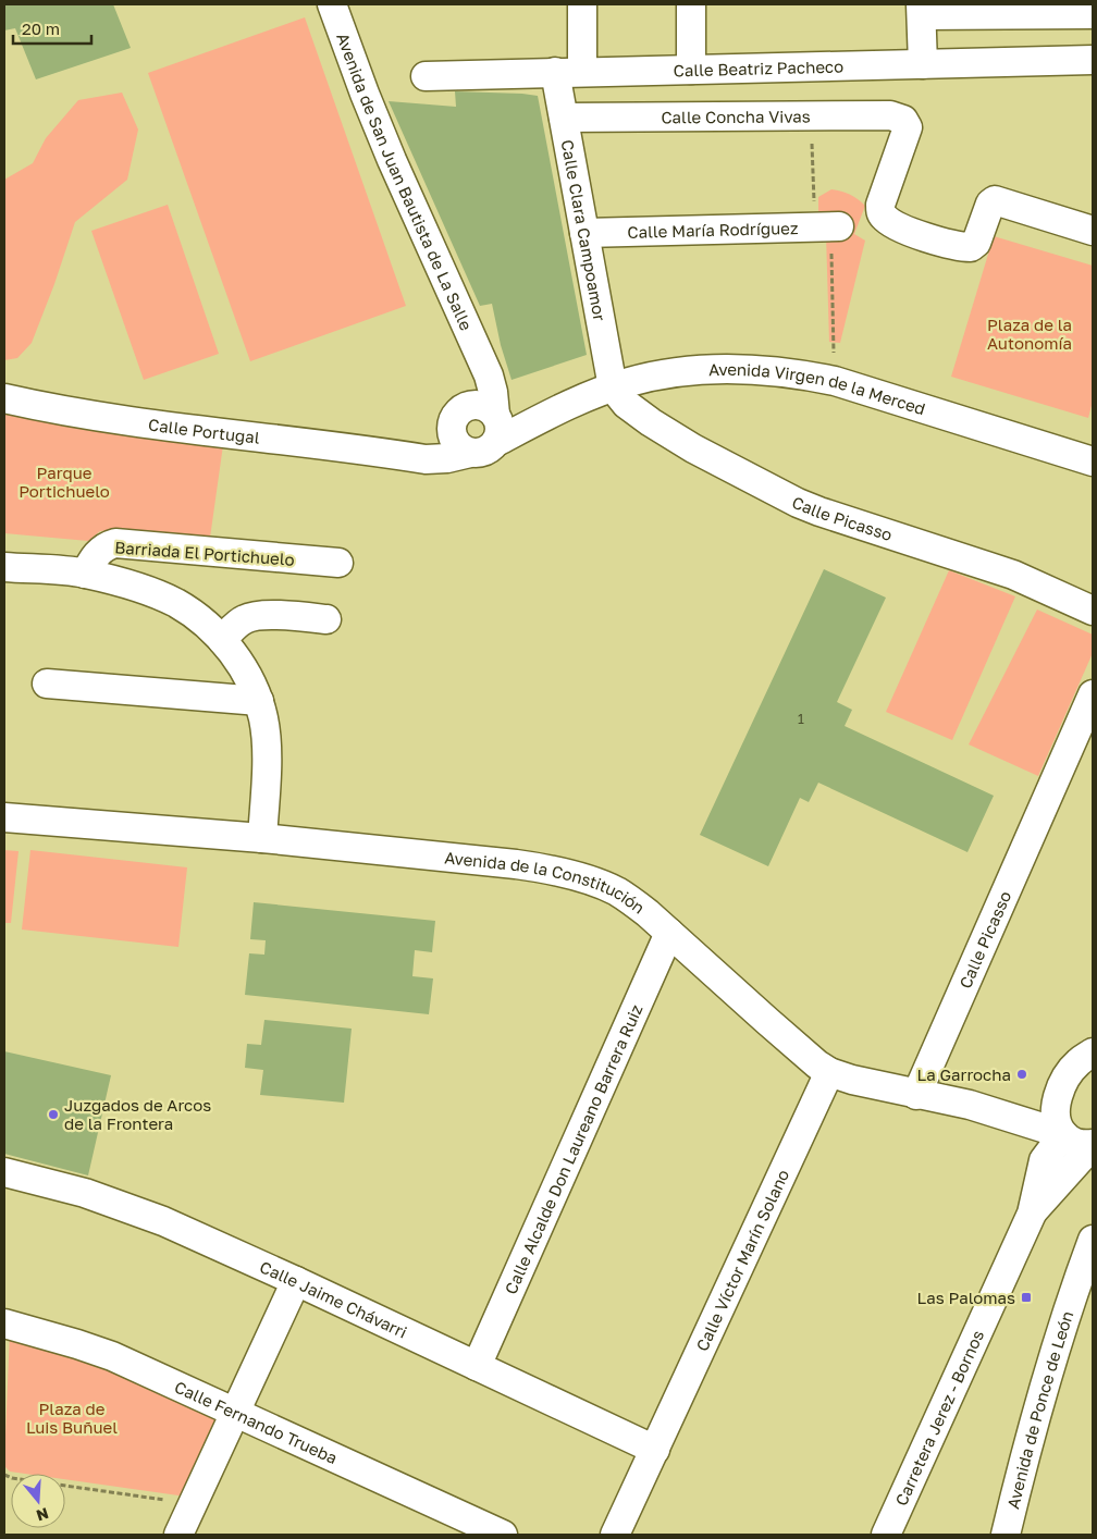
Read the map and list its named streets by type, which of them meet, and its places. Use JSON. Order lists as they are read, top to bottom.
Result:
{
  "streets": {
    "street": [
      "Calle Beatriz Pacheco",
      "Calle Concha Vivas",
      "Avenida de San Juan Bautista de La Salle",
      "Calle Clara Campoamor",
      "Calle María Rodríguez",
      "Avenida Virgen de la Merced",
      "Calle Portugal",
      "Calle Picasso",
      "Barriada El Portichuelo",
      "Avenida de la Constitución",
      "Calle Alcalde Don Laureano Barrera Ruiz",
      "Calle Víctor Marín Solano",
      "Calle Jaime Chávarri",
      "Avenida de Ponce de León",
      "Carretera Jerez - Bornos",
      "Calle Fernando Trueba"
    ]
  },
  "crossings": [
    ["Calle Beatriz Pacheco", "Calle Clara Campoamor"],
    ["Calle Concha Vivas", "Calle Clara Campoamor"],
    ["Avenida de San Juan Bautista de La Salle", "Avenida Virgen de la Merced"],
    ["Avenida de San Juan Bautista de La Salle", "Calle Portugal"],
    ["Calle Clara Campoamor", "Calle María Rodríguez"],
    ["Calle Clara Campoamor", "Avenida Virgen de la Merced"],
    ["Calle Clara Campoamor", "Calle Picasso"],
    ["Avenida Virgen de la Merced", "Calle Portugal"],
    ["Avenida Virgen de la Merced", "Calle Picasso"],
    ["Calle Picasso", "Avenida de la Constitución"],
    ["Barriada El Portichuelo", "Avenida de la Constitución"],
    ["Avenida de la Constitución", "Calle Alcalde Don Laureano Barrera Ruiz"],
    ["Avenida de la Constitución", "Calle Víctor Marín Solano"],
    ["Calle Alcalde Don Laureano Barrera Ruiz", "Calle Jaime Chávarri"],
    ["Calle Víctor Marín Solano", "Calle Jaime Chávarri"]
  ],
  "parks": ["Plaza de la Autonomía", "Parque Portichuelo", "Plaza de Luis Buñuel"],
  "places": {
    "other": ["La Garrocha", "Juzgados de Arcos de la Frontera"],
    "transit": ["Las Palomas"]
  },
  "house_numbers": ["1"],
  "scale_bar": "20 m",
  "north": "bottom"
}
